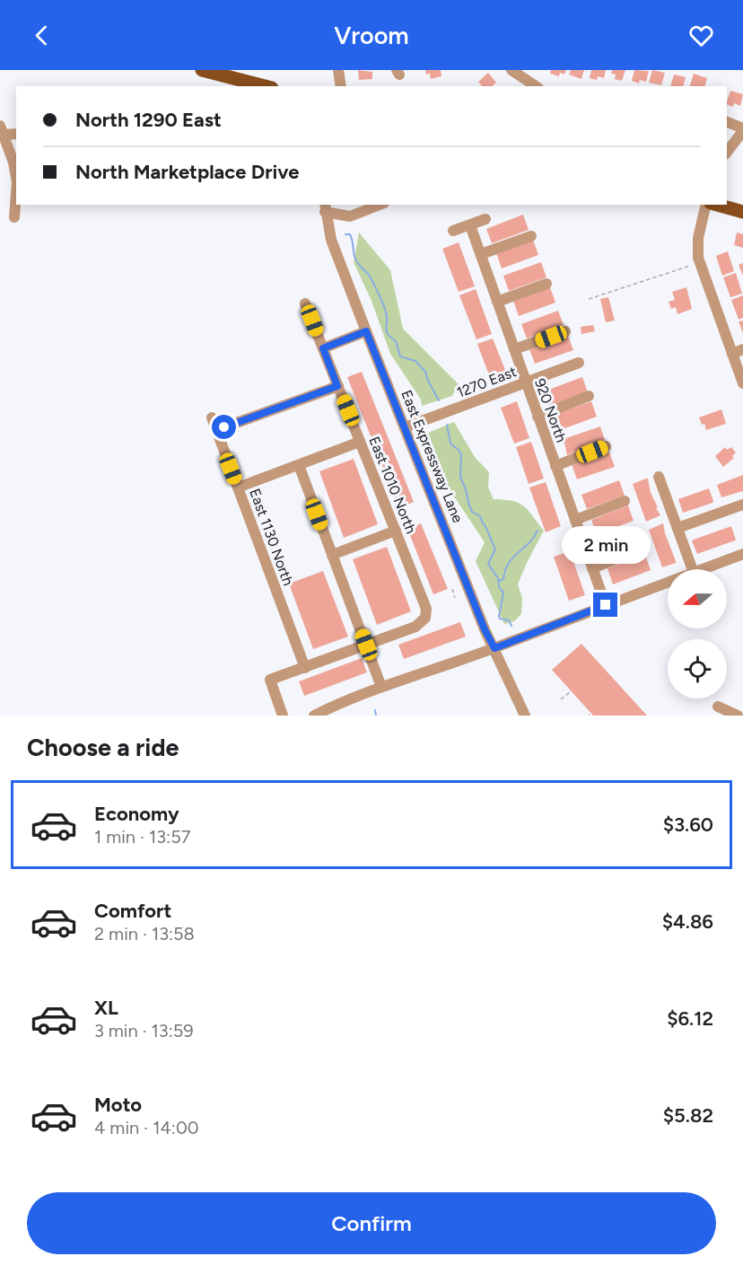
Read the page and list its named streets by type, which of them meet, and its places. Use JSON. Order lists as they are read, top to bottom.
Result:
{
  "streets": {
    "street": [
      "1270 East",
      "920 North",
      "East Expressway Lane",
      "East 1010 North",
      "East 1130 North"
    ]
  },
  "crossings": [
    ["1270 East", "920 North"],
    ["1270 East", "East Expressway Lane"]
  ],
  "north": "left",
  "page": {
    "header": "Vroom",
    "banner": ["North 1290 East", "North Marketplace Drive"],
    "bubble": "2 min",
    "heading": "Choose a ride",
    "list": [
      {
        "name": "Economy",
        "note": "1 min · 13:57",
        "value": "$3.60"
      },
      {
        "name": "Comfort",
        "note": "2 min · 13:58",
        "value": "$4.86"
      },
      {
        "name": "XL",
        "note": "3 min · 13:59",
        "value": "$6.12"
      },
      {
        "name": "Moto",
        "note": "4 min · 14:00",
        "value": "$5.82"
      }
    ],
    "buttons": "Confirm"
  }
}
